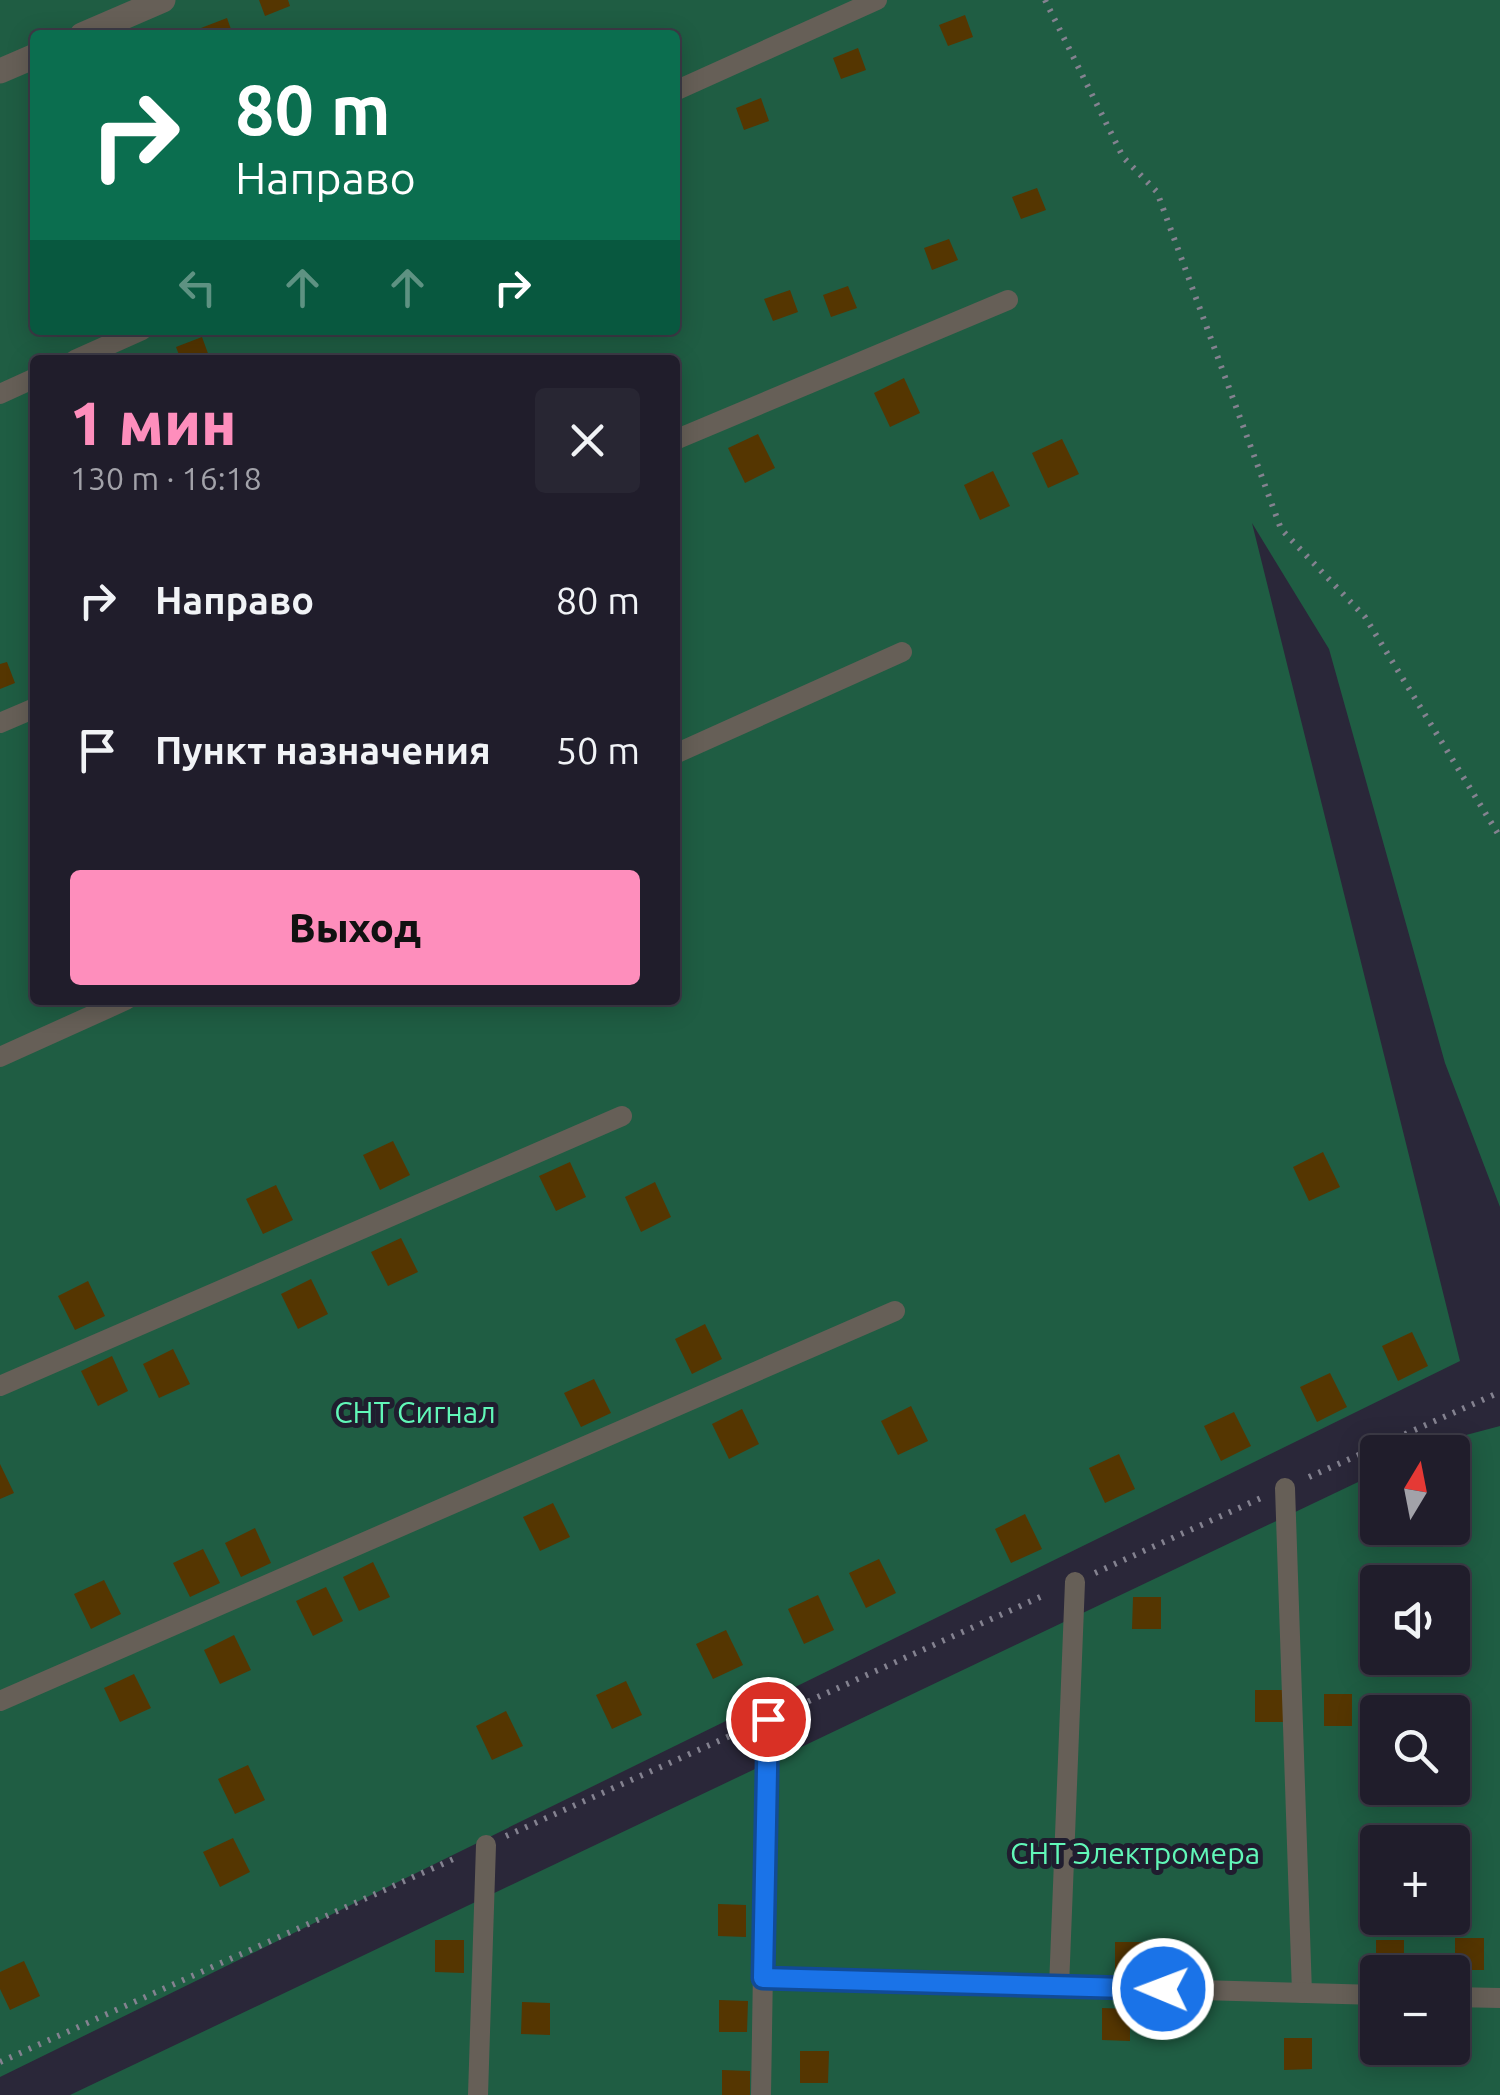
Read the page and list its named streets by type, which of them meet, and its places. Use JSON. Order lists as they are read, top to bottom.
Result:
{
  "parks": ["СНТ Сигнал", "СНТ Электромера"],
  "north": "top",
  "page": {
    "turn": ["80 m", "Направо"],
    "heading": ["1 мин", "130 m · 16:18"],
    "list": [
      {
        "name": "Направо",
        "value": "80 m"
      },
      {
        "name": "Пункт назначения",
        "value": "50 m"
      }
    ],
    "buttons": "Выход",
    "map_buttons": ["+", "−"]
  }
}
